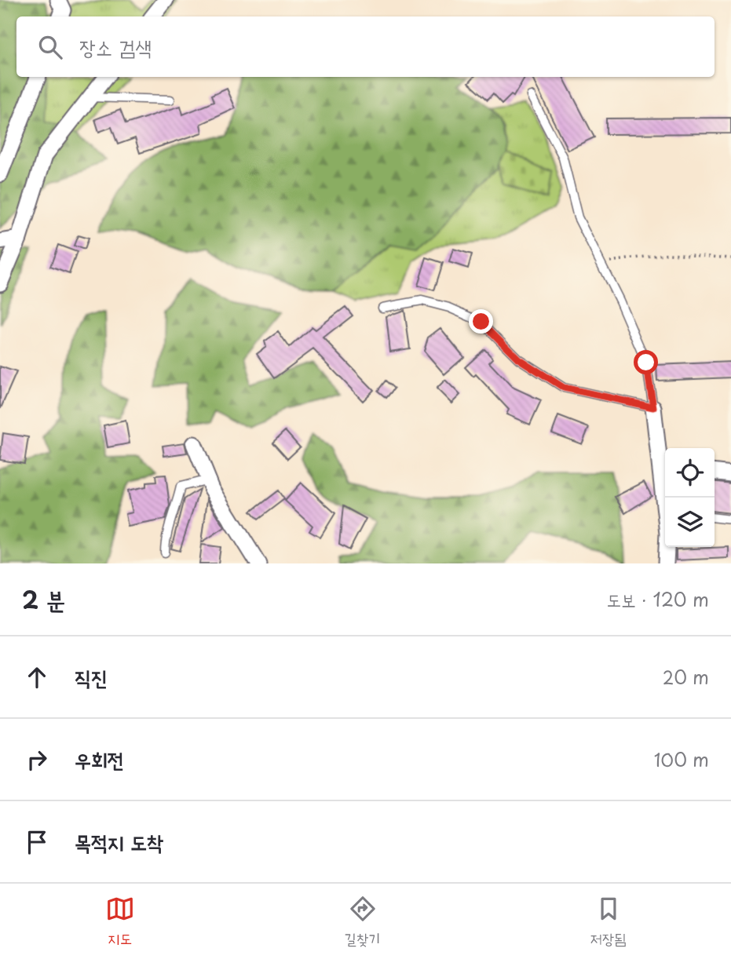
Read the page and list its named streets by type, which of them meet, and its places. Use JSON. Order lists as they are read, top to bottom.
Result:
{
  "page": {
    "search": "장소 검색",
    "heading": ["2 분", "도보 · 120 m"],
    "list": [
      ["직진", "20 m"],
      ["우회전", "100 m"],
      "목적지 도착"
    ],
    "nav": ["지도", "길찾기", "저장됨"]
  }
}
